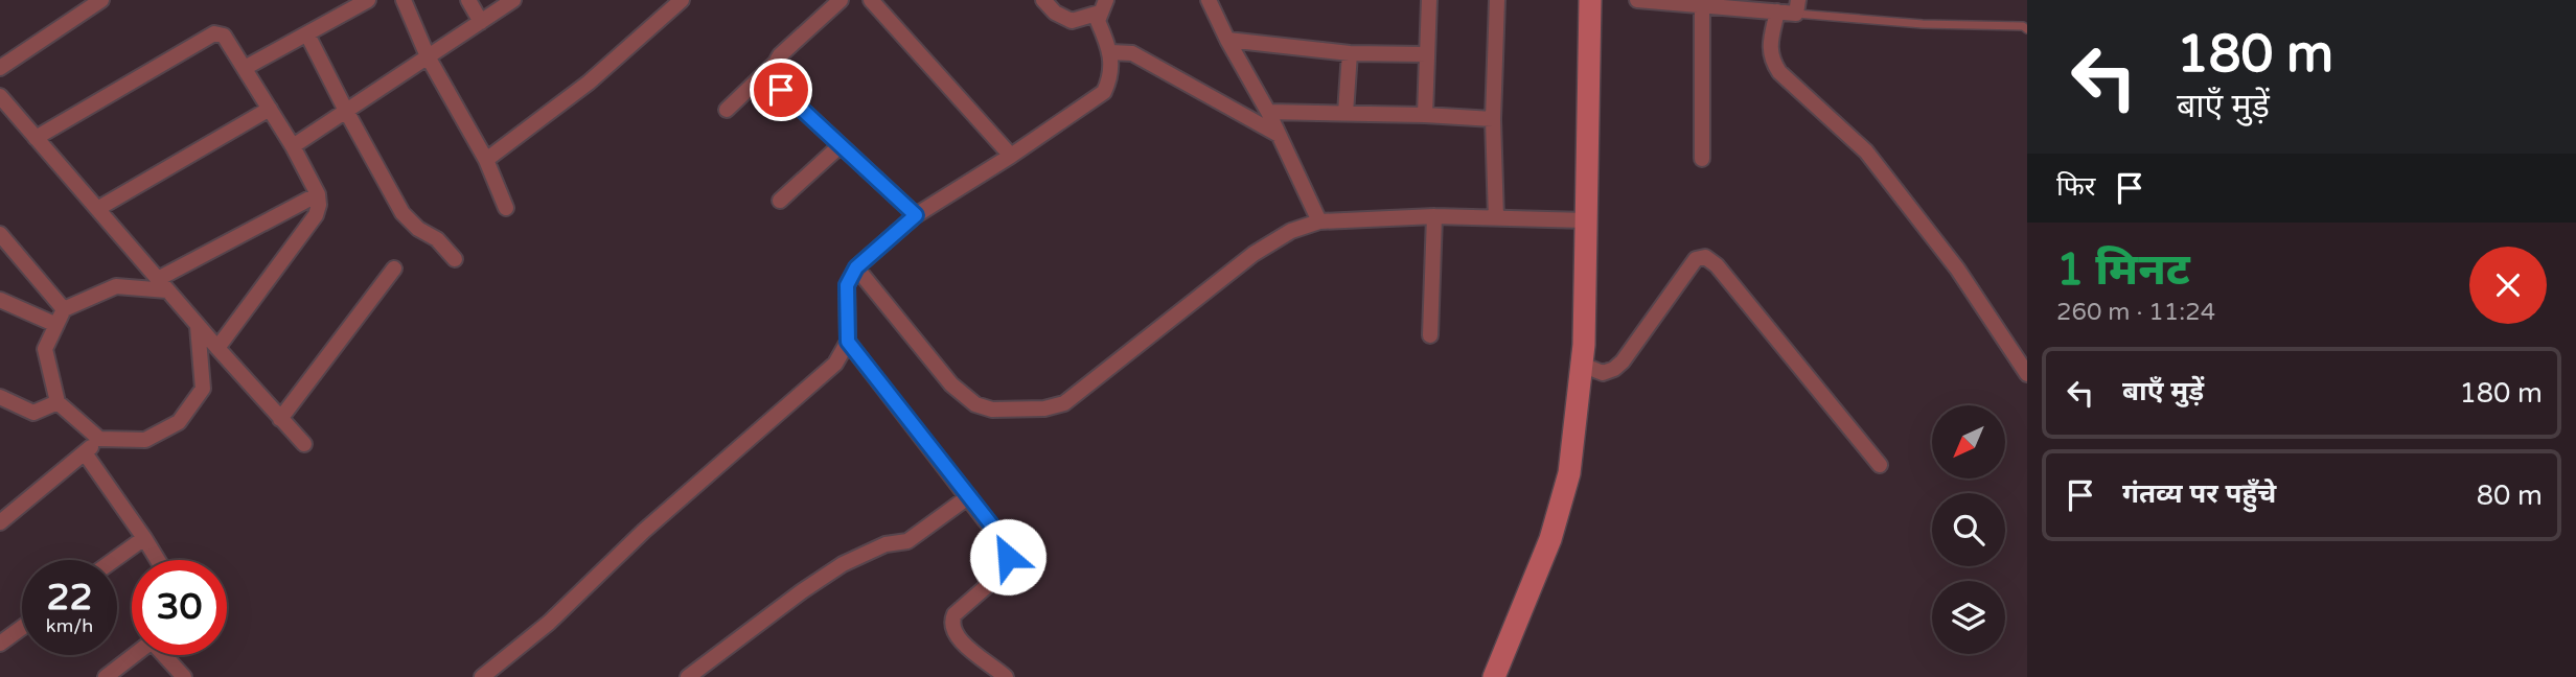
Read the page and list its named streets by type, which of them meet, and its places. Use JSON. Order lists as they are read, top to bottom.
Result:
{
  "north": "bottom left",
  "page": {
    "turn": ["180 m", "बाएँ मुड़ें"],
    "then": "फिर",
    "heading": ["1 मिनट", "260 m · 11:24"],
    "list": [
      {
        "name": "बाएँ मुड़ें",
        "value": "180 m"
      },
      {
        "name": "गंतव्य पर पहुँचे",
        "value": "80 m"
      }
    ],
    "speed": "22 km/h",
    "limit": "30"
  }
}
